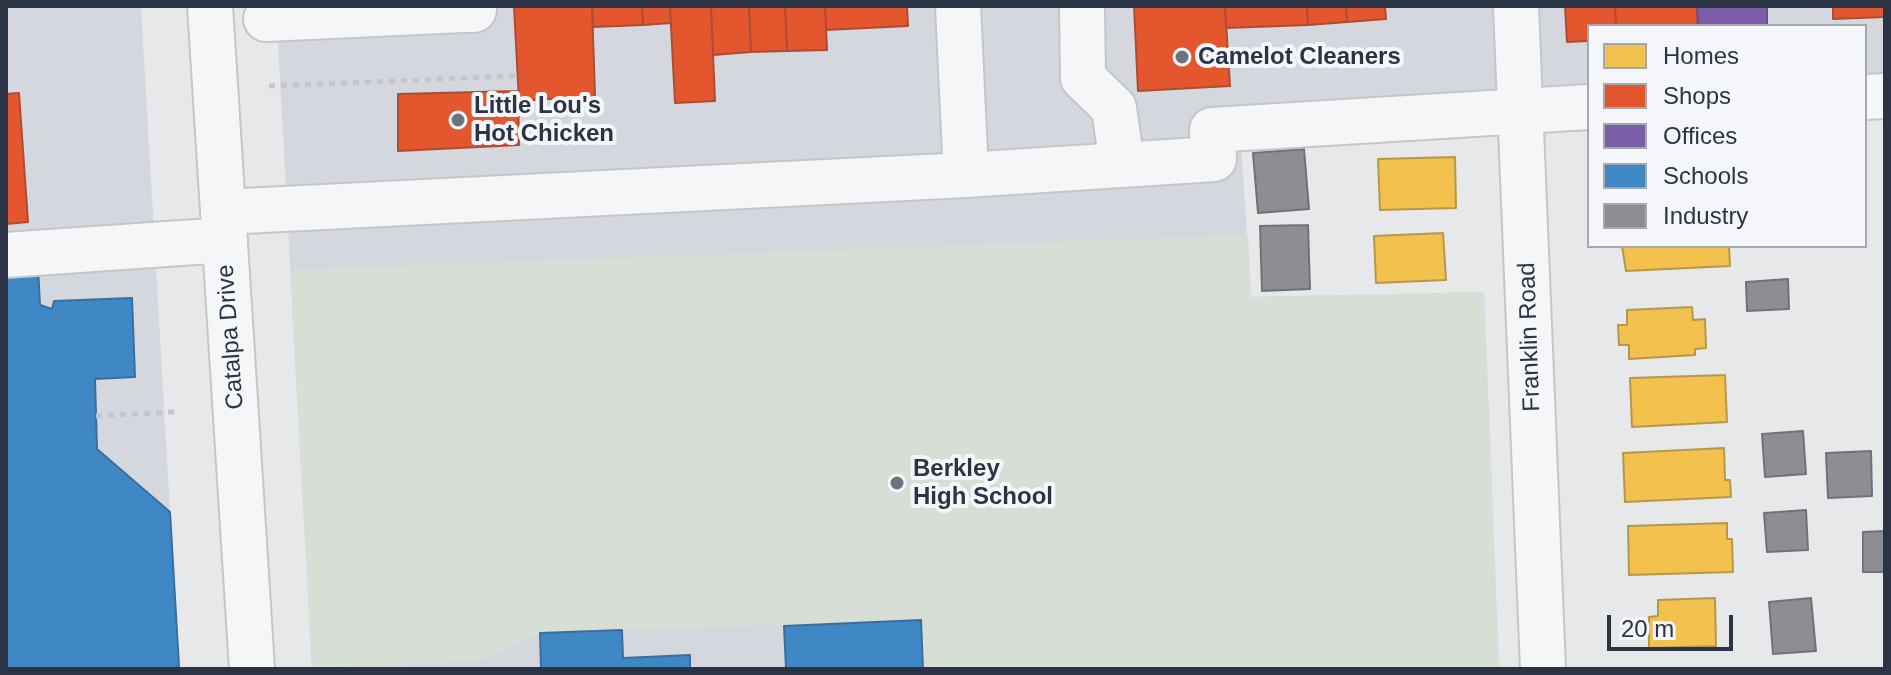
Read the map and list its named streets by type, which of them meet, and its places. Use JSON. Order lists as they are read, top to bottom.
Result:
{
  "streets": {
    "street": ["Catalpa Drive", "Franklin Road"]
  },
  "places": ["Camelot Cleaners", "Little Lou's Hot Chicken", "Berkley High School"],
  "legend": [
    "Homes",
    "Shops",
    "Offices",
    "Schools",
    "Industry"
  ],
  "scale_bar": "20 m"
}
